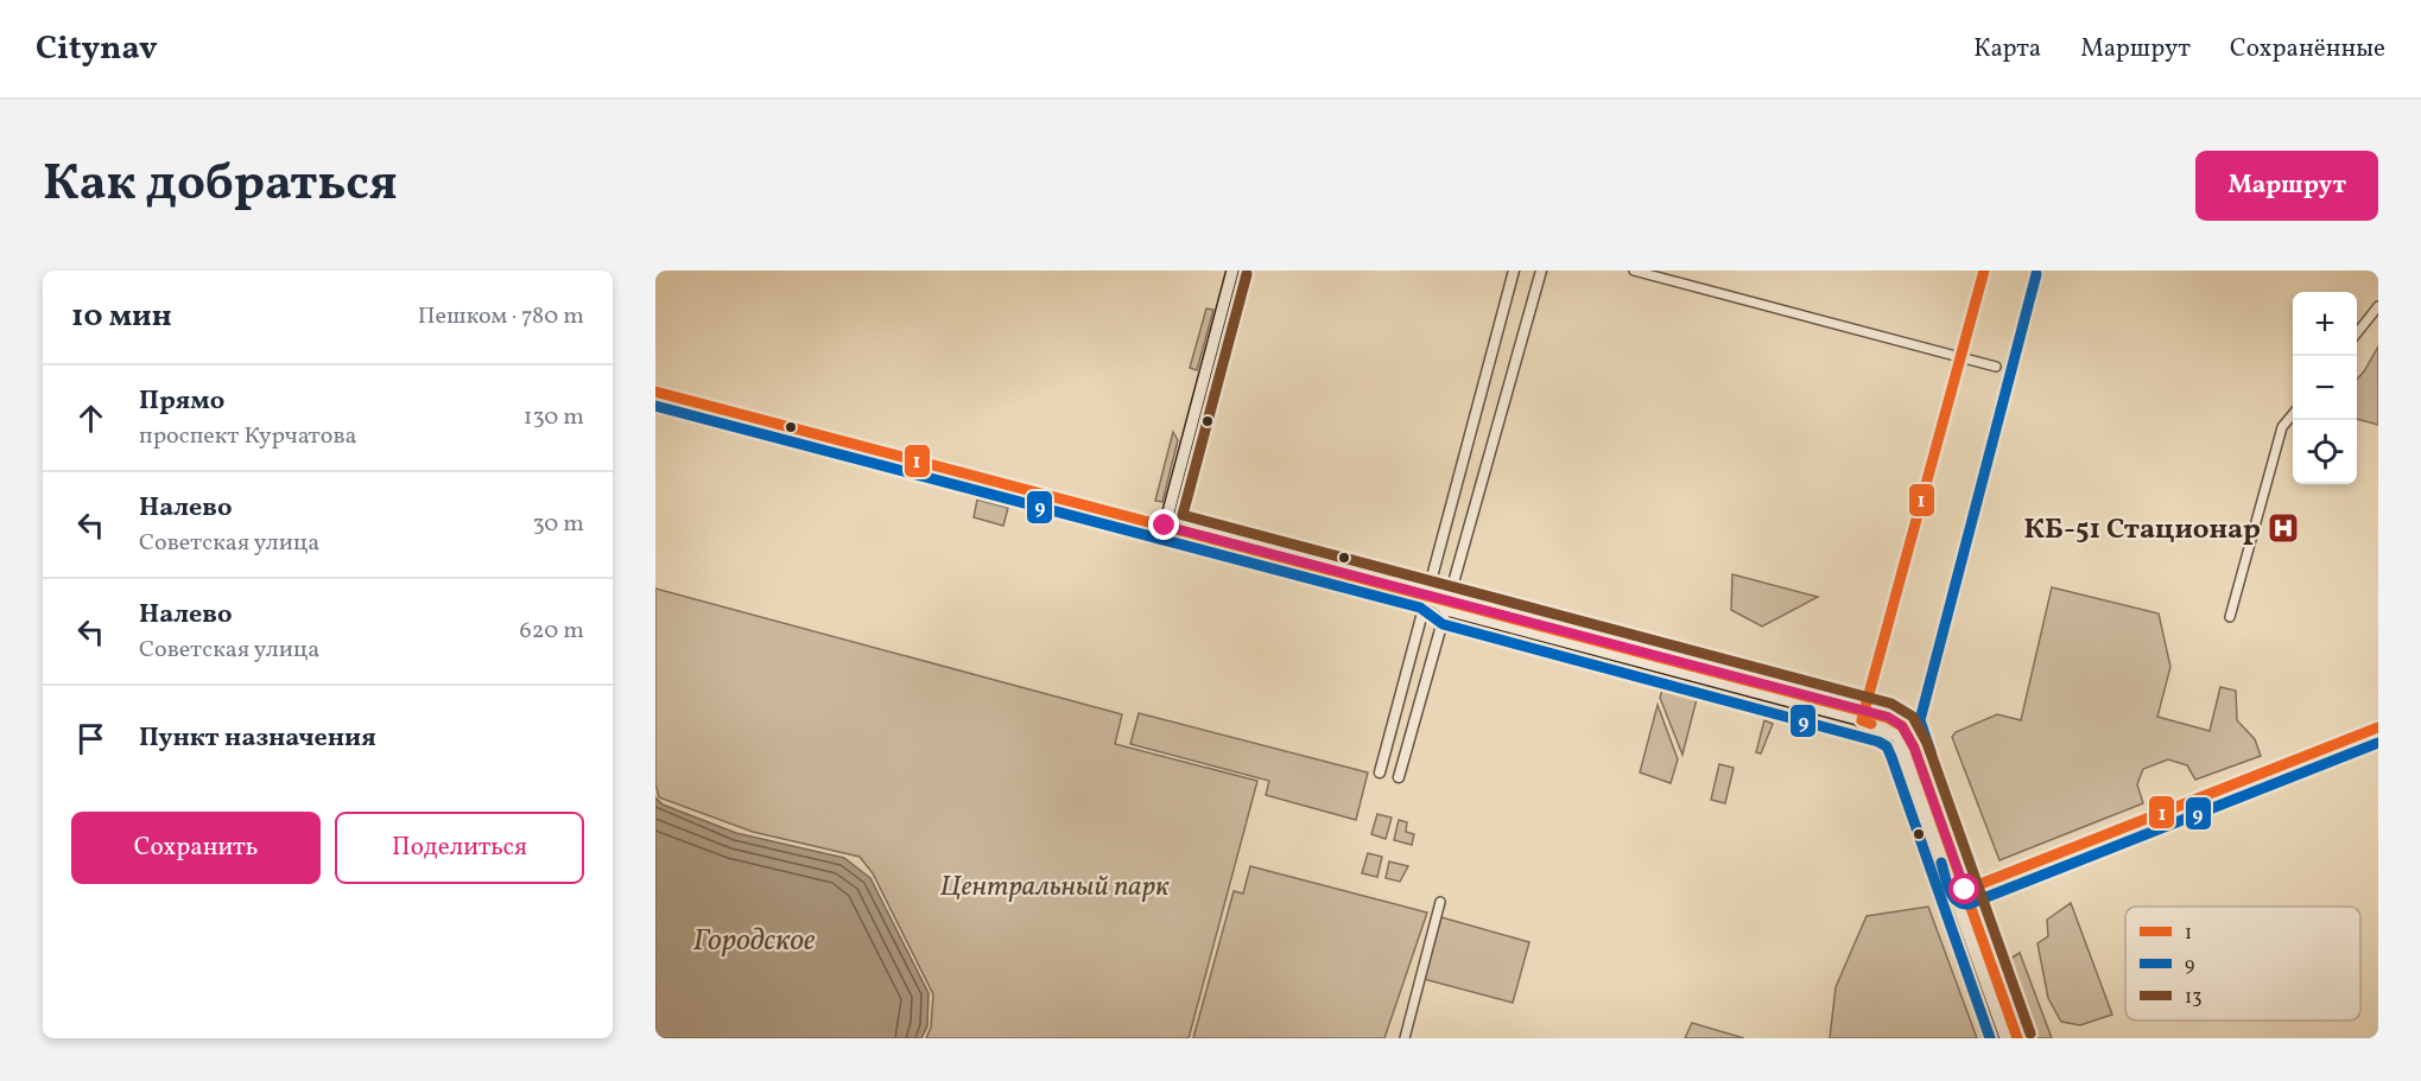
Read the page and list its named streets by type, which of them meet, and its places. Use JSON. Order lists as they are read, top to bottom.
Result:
{
  "water": ["Городское"],
  "parks": ["Центральный парк"],
  "places": {
    "hospital": ["КБ-51 Стационар"]
  },
  "lines": ["transit line 1", "transit line 9", "transit line 13"],
  "legend": ["1", "9", "13"],
  "page": {
    "header": "Citynav",
    "nav": ["Карта", "Маршрут", "Сохранённые"],
    "title": "Как добраться",
    "buttons": [
      "Маршрут",
      ["Сохранить", "Поделиться"]
    ],
    "heading": ["10 мин", "Пешком · 780 m"],
    "map_buttons": ["+", "−"],
    "list": [
      ["Прямо", "проспект Курчатова", "130 m"],
      ["Налево", "Советская улица", "30 m"],
      ["Налево", "Советская улица", "620 m"],
      "Пункт назначения"
    ]
  }
}
